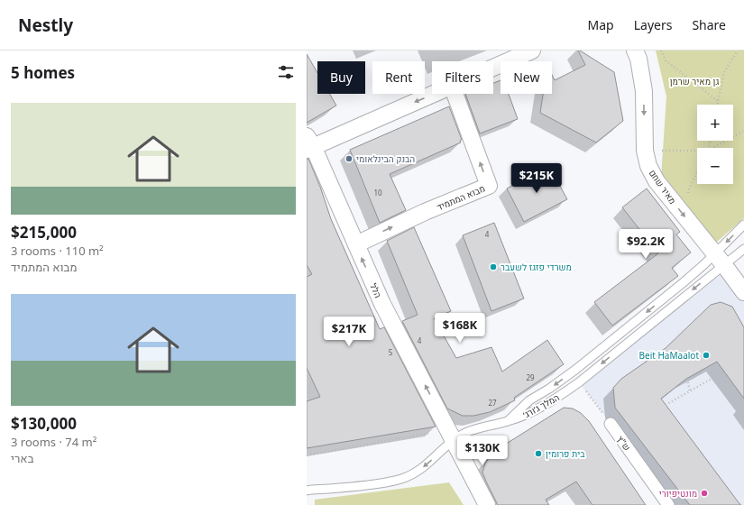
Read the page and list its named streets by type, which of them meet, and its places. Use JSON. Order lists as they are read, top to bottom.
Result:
{
  "streets": {
    "street": [
      "מאיר שחם",
      "מבוא המתמיד",
      "הלל",
      "ש\"ץ"
    ],
    "lane": ["המלך ג׳ורג׳"]
  },
  "crossings": [
    ["מאיר שחם", "המלך ג׳ורג׳"],
    ["מבוא המתמיד", "הלל"],
    ["הלל", "המלך ג׳ורג׳"]
  ],
  "one_way": ["מאיר שחם", "הלל"],
  "parks": ["גן מאיר שרמן"],
  "places": [
    "הבנק הבינלאומי",
    "משרדי פזגז לשעבר",
    "Beit HaMaalot",
    "בית פרומין",
    "מונטיפיורי"
  ],
  "house_numbers": [
    "10",
    "4",
    "4",
    "5",
    "29",
    "27"
  ],
  "page": {
    "header": "Nestly",
    "nav": ["Map", "Layers", "Share"],
    "heading": "5 homes",
    "chip": [
      "Buy",
      "Rent",
      "Filters",
      "New"
    ],
    "list": [
      {
        "name": "$215,000",
        "note": "3 rooms · 110 m² · מבוא המתמיד"
      },
      {
        "name": "$130,000",
        "note": "3 rooms · 74 m² · בארי"
      }
    ],
    "map_buttons": ["+", "−"],
    "price": [
      "$215K",
      "$92.2K",
      "$168K",
      "$217K",
      "$130K"
    ]
  }
}
